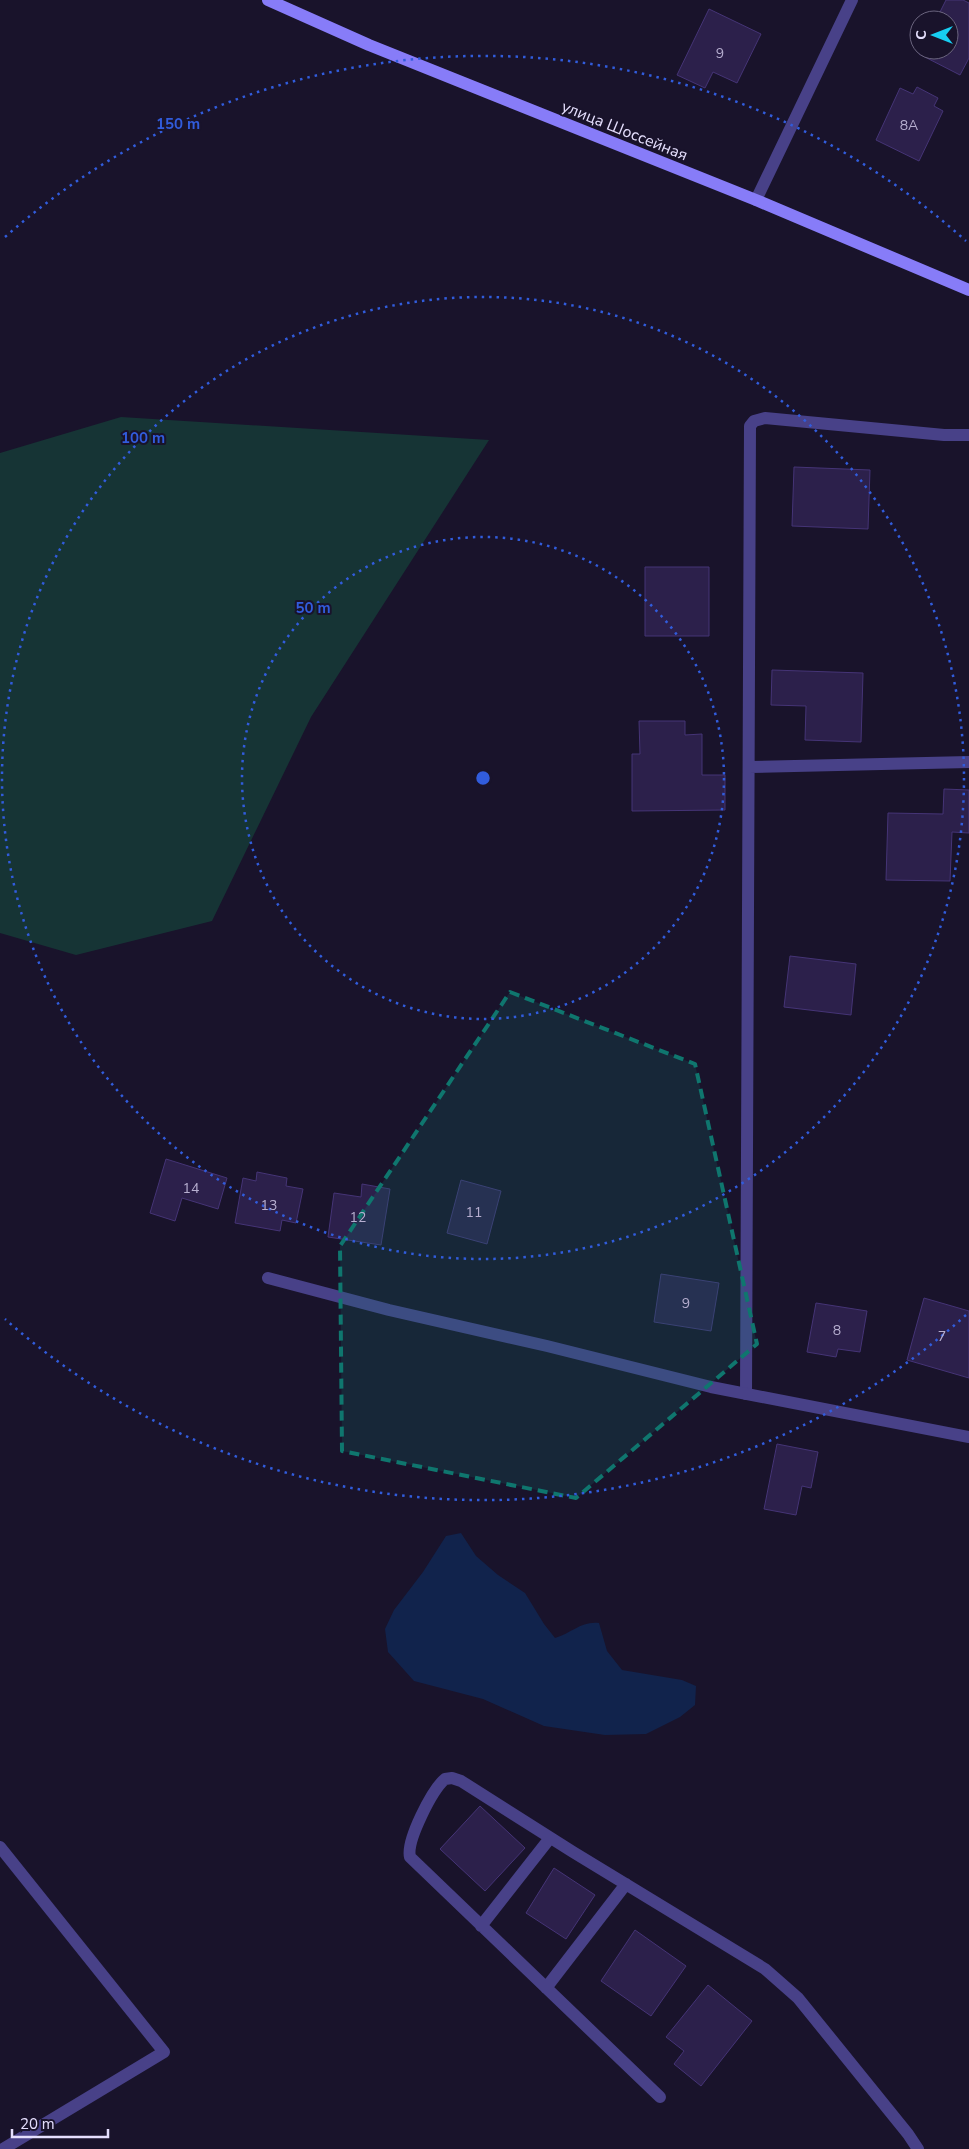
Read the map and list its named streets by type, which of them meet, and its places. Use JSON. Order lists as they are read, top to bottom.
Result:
{
  "streets": {
    "street": ["улица Шоссейная"]
  },
  "house_numbers": [
    "9",
    "8А",
    "14",
    "13",
    "11",
    "12",
    "9",
    "8",
    "7"
  ],
  "scale_bar": "20 m",
  "north": "left",
  "rings": ["150 m", "100 m", "50 m"]
}
